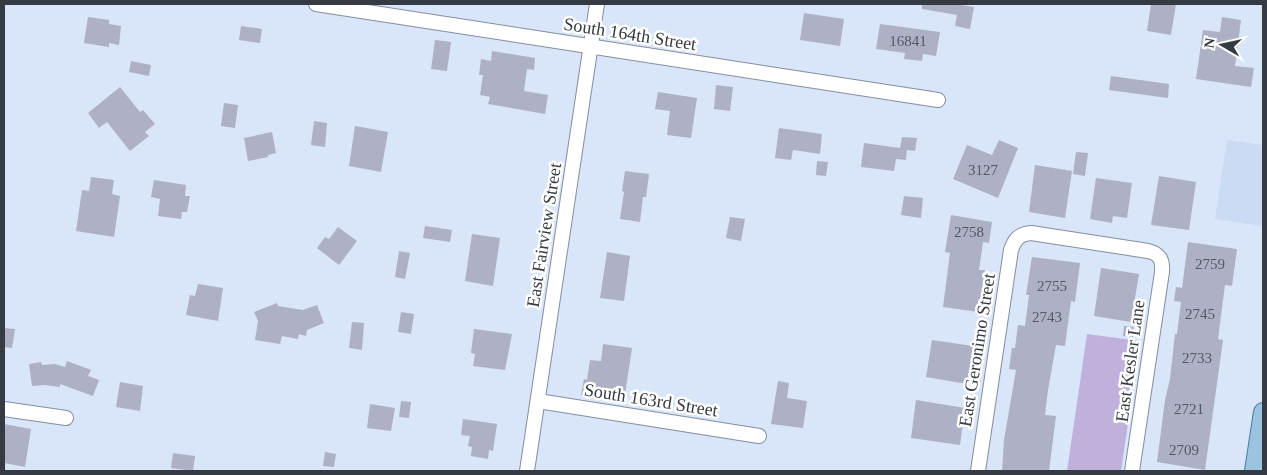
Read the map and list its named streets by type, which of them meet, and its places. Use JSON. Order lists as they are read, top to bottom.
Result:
{
  "streets": {
    "street": [
      "South 164th Street",
      "East Fairview Street",
      "East Geronimo Street",
      "East Kesler Lane",
      "South 163rd Street"
    ]
  },
  "crossings": [
    ["South 164th Street", "East Fairview Street"],
    ["East Fairview Street", "South 163rd Street"],
    ["East Geronimo Street", "East Kesler Lane"]
  ],
  "house_numbers": [
    "16841",
    "3127",
    "2758",
    "2759",
    "2755",
    "2745",
    "2743",
    "2733",
    "2721",
    "2709"
  ],
  "north": "left"
}
